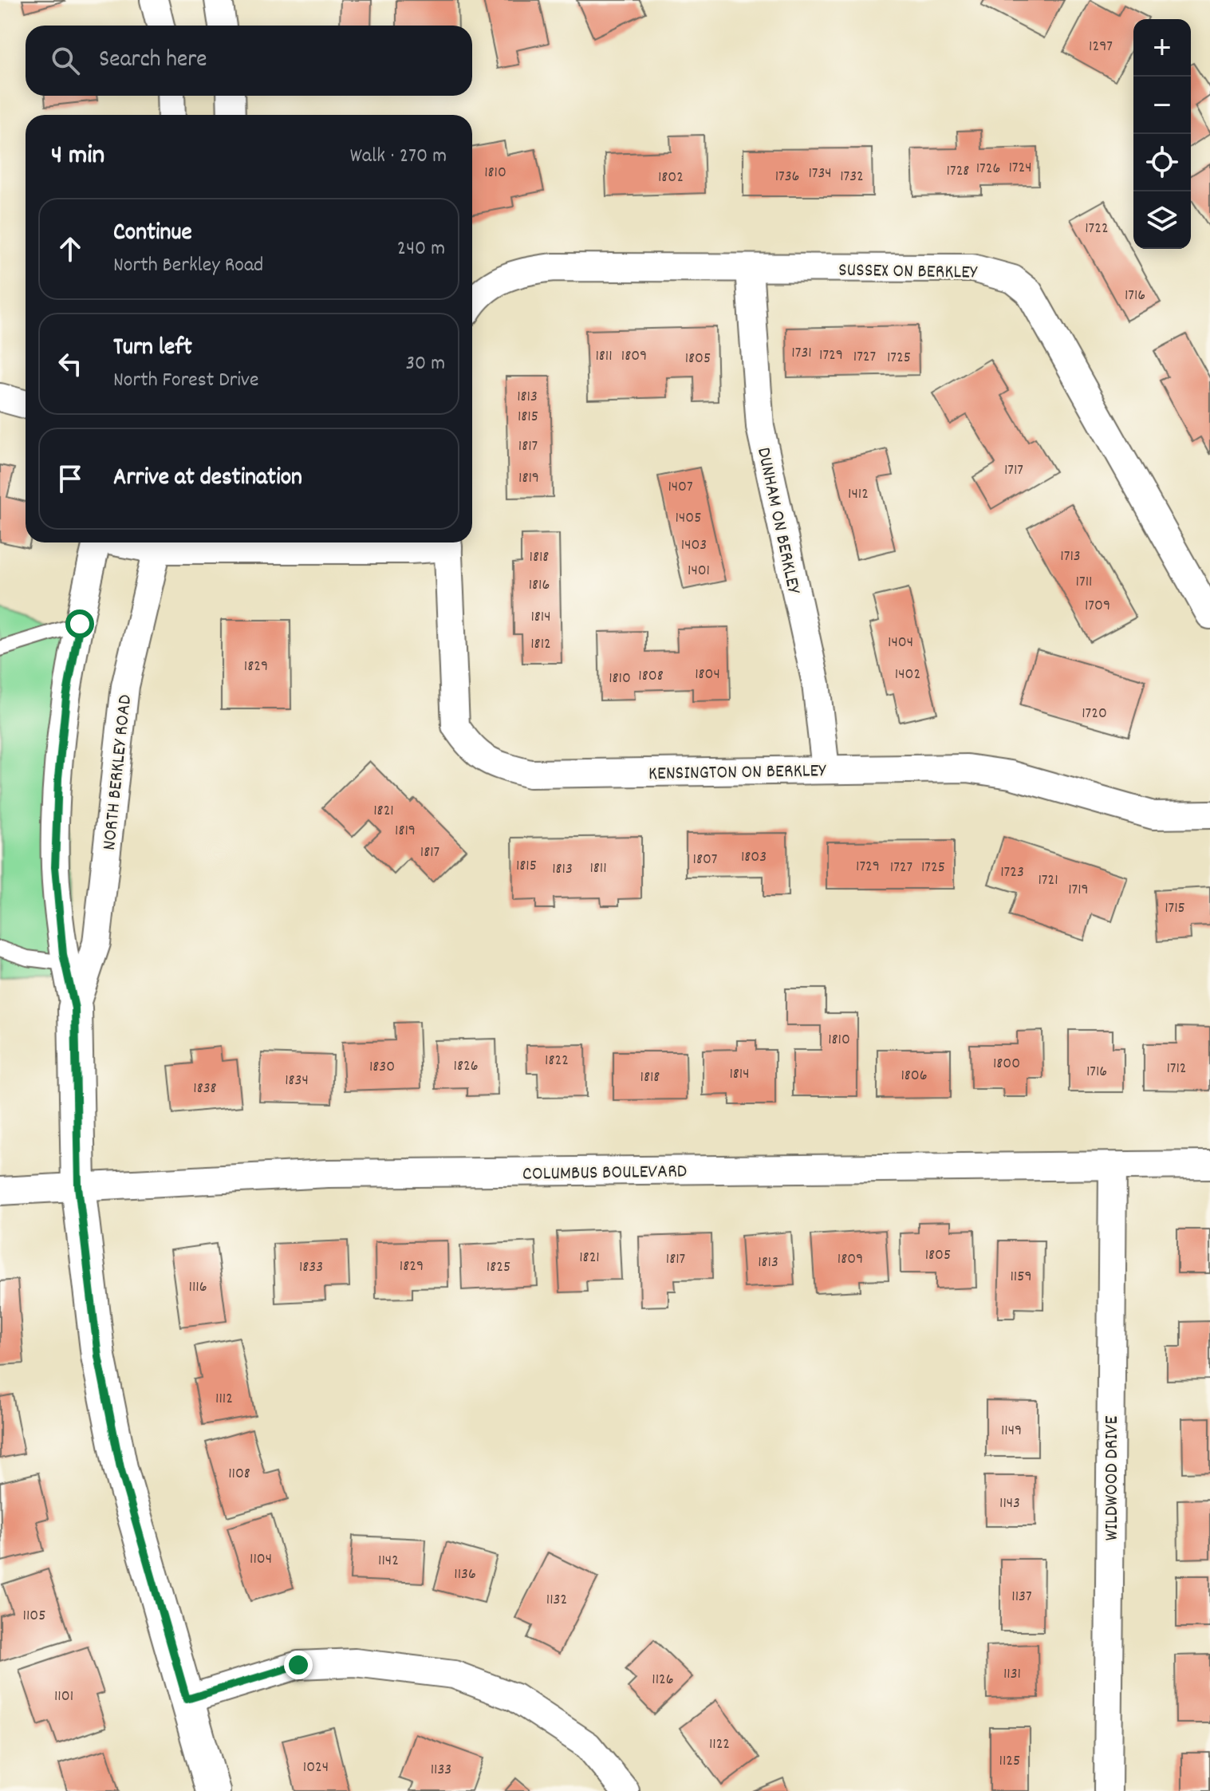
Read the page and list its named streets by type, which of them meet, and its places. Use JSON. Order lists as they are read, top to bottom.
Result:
{
  "streets": {
    "street": [
      "SUSSEX ON BERKLEY",
      "DUNHAM ON BERKLEY",
      "KENSINGTON ON BERKLEY",
      "NORTH BERKLEY ROAD",
      "COLUMBUS BOULEVARD",
      "WILDWOOD DRIVE"
    ]
  },
  "crossings": [
    ["SUSSEX ON BERKLEY", "DUNHAM ON BERKLEY"],
    ["DUNHAM ON BERKLEY", "KENSINGTON ON BERKLEY"],
    ["NORTH BERKLEY ROAD", "COLUMBUS BOULEVARD"],
    ["COLUMBUS BOULEVARD", "WILDWOOD DRIVE"]
  ],
  "house_numbers": [
    "1297",
    "1724",
    "1726",
    "1728",
    "1810",
    "1734",
    "1736",
    "1732",
    "1802",
    "1722",
    "1716",
    "1731",
    "1729",
    "1811",
    "1809",
    "1727",
    "1725",
    "1805",
    "1813",
    "1815",
    "1817",
    "1717",
    "1819",
    "1407",
    "1412",
    "1405",
    "1403",
    "1713",
    "1818",
    "1401",
    "1711",
    "1816",
    "1709",
    "1814",
    "1404",
    "1812",
    "1829",
    "1804",
    "1402",
    "1808",
    "1810",
    "1720",
    "1821",
    "1819",
    "1817",
    "1803",
    "1807",
    "1815",
    "1729",
    "1727",
    "1725",
    "1811",
    "1813",
    "1723",
    "1721",
    "1719",
    "1715",
    "1810",
    "1822",
    "1800",
    "1826",
    "1830",
    "1712",
    "1716",
    "1814",
    "1806",
    "1818",
    "1834",
    "1838",
    "1805",
    "1821",
    "1817",
    "1809",
    "1813",
    "1829",
    "1833",
    "1825",
    "1159",
    "1116",
    "1112",
    "1149",
    "1108",
    "1143",
    "1104",
    "1142",
    "1136",
    "1137",
    "1132",
    "1105",
    "1131",
    "1126",
    "1101",
    "1122",
    "1125",
    "1024",
    "1133"
  ],
  "page": {
    "map_buttons": ["+", "−"],
    "search": "Search here",
    "heading": ["4 min", "Walk · 270 m"],
    "list": [
      ["Continue", "North Berkley Road", "240 m"],
      ["Turn left", "North Forest Drive", "30 m"],
      "Arrive at destination"
    ]
  }
}
